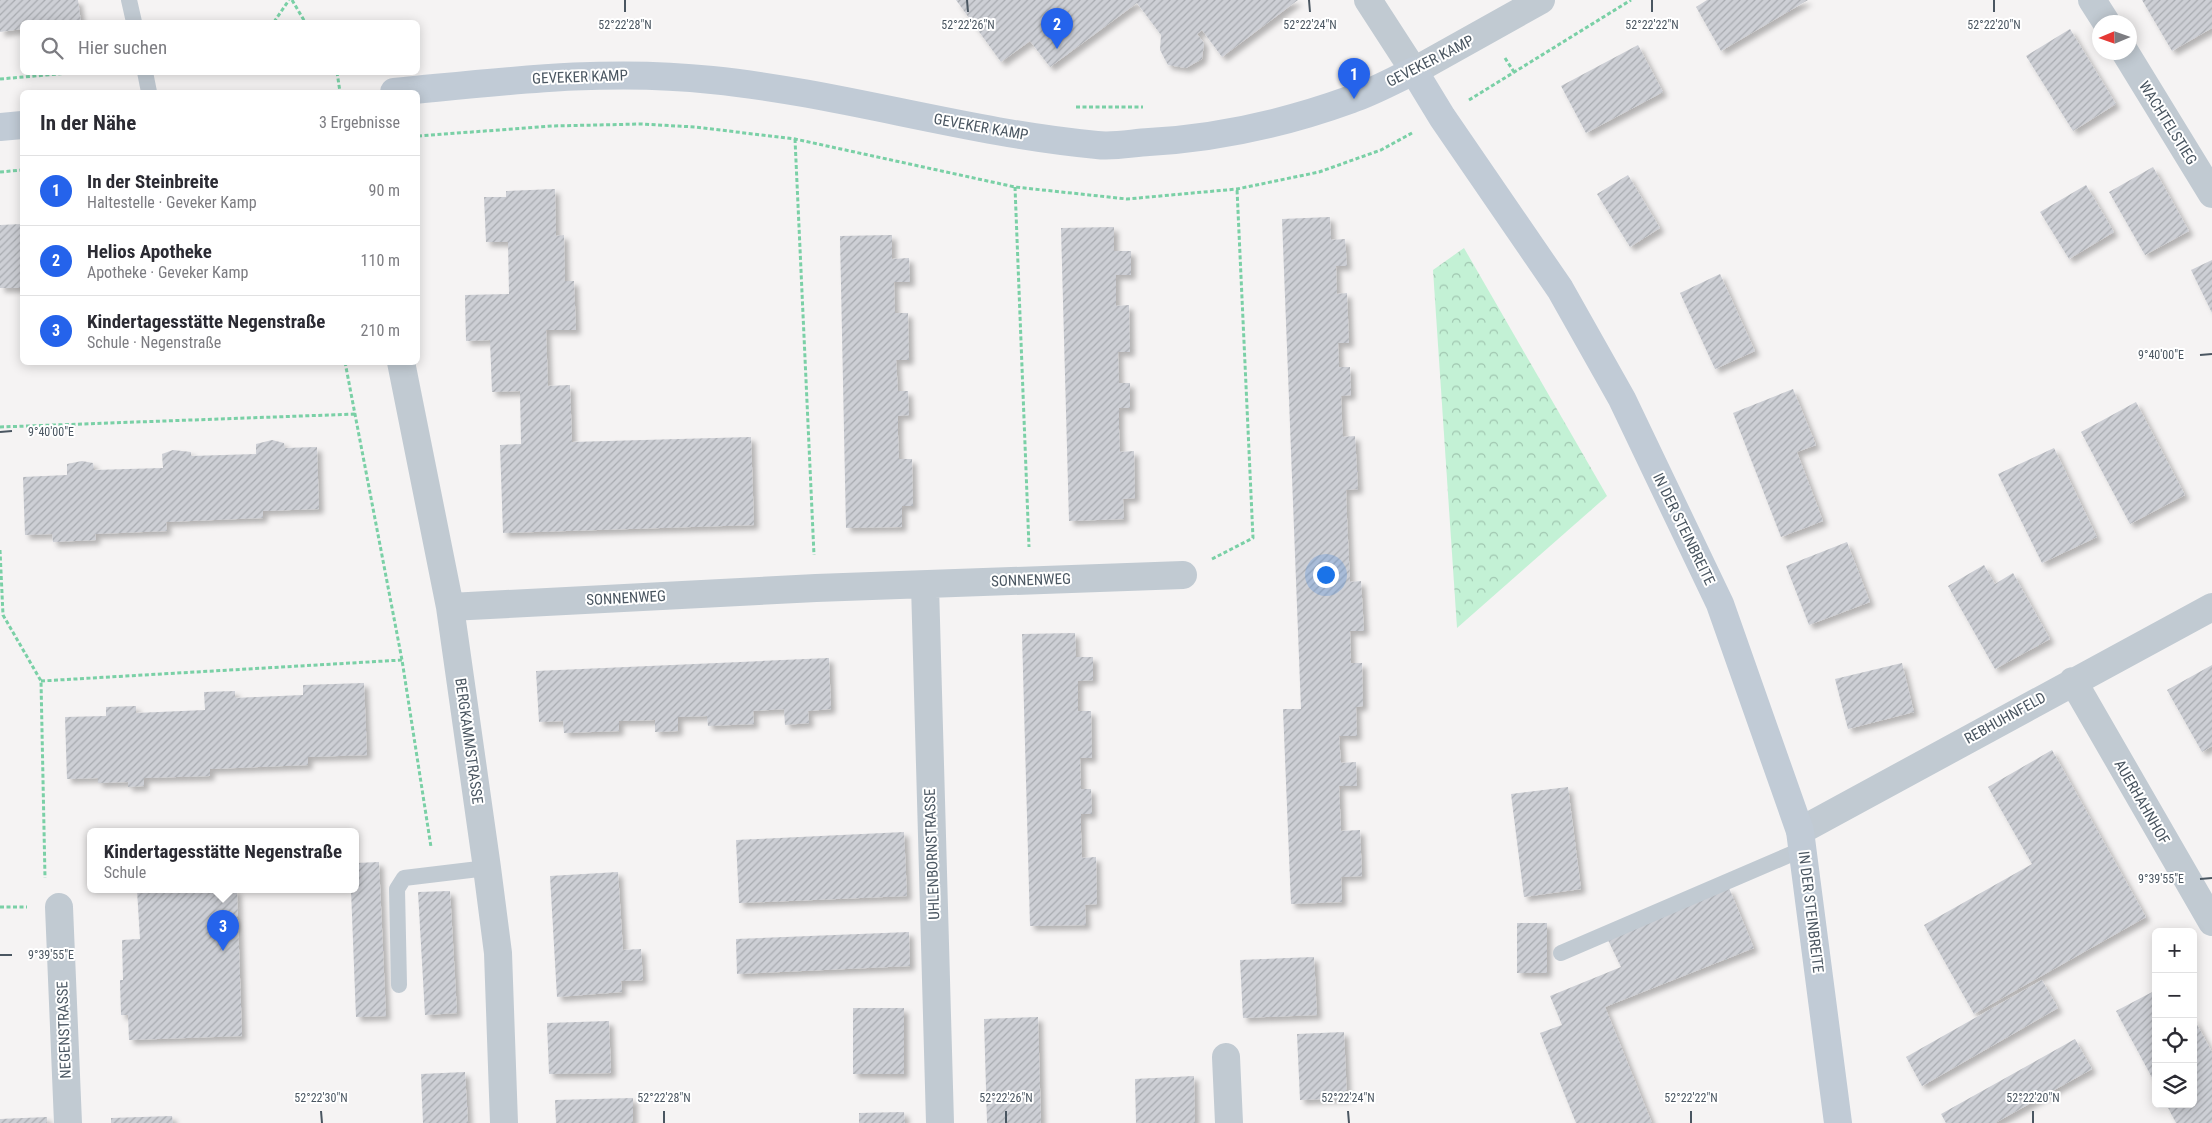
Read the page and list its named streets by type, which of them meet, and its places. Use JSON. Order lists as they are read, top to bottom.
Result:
{
  "streets": {
    "street": [
      "GEVEKER KAMP",
      "WACHTELSTIEG",
      "IN DER STEINBREITE",
      "SONNENWEG",
      "REBHUHNFELD",
      "BERGKAMMSTRASSE",
      "AUERHAHNHOF",
      "UHLENBORNSTRASSE",
      "NEGENSTRASSE"
    ]
  },
  "crossings": [
    ["GEVEKER KAMP", "IN DER STEINBREITE"],
    ["IN DER STEINBREITE", "REBHUHNFELD"],
    ["SONNENWEG", "BERGKAMMSTRASSE"],
    ["SONNENWEG", "UHLENBORNSTRASSE"],
    ["REBHUHNFELD", "AUERHAHNHOF"]
  ],
  "north": "left",
  "page": {
    "pins": ["2", "1", "3"],
    "search": "Hier suchen",
    "heading": ["In der Nähe", "3 Ergebnisse"],
    "list": [
      {
        "mark": "1",
        "name": "In der Steinbreite",
        "note": "Haltestelle · Geveker Kamp",
        "value": "90 m"
      },
      {
        "mark": "2",
        "name": "Helios Apotheke",
        "note": "Apotheke · Geveker Kamp",
        "value": "110 m"
      },
      {
        "mark": "3",
        "name": "Kindertagesstätte Negenstraße",
        "note": "Schule · Negenstraße",
        "value": "210 m"
      }
    ],
    "popup": ["Kindertagesstätte Negenstraße", "Schule"],
    "map_buttons": ["+", "−"]
  },
  "coordinates": [
    "52°22'28\"N",
    "52°22'26\"N",
    "52°22'24\"N",
    "52°22'22\"N",
    "52°22'20\"N",
    "9°40'00\"E",
    "9°39'55\"E",
    "52°22'30\"N"
  ]
}
